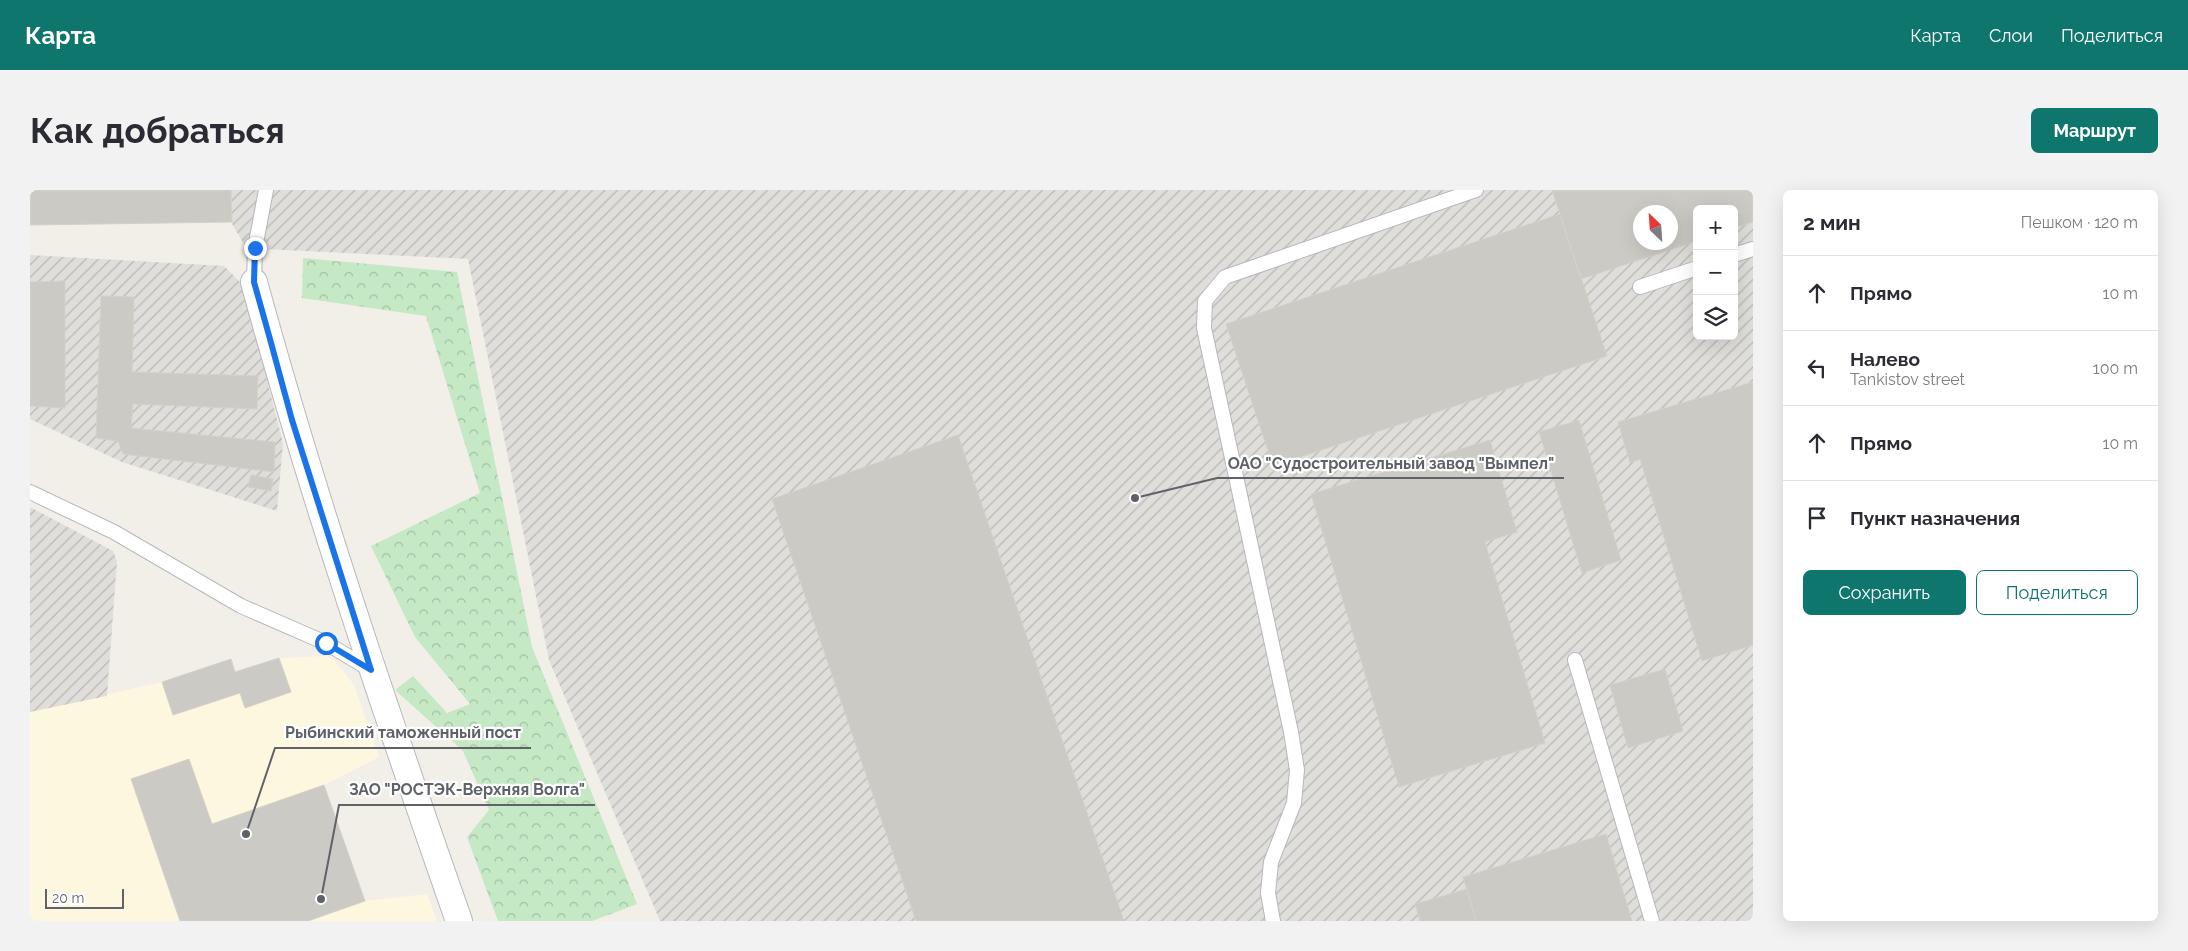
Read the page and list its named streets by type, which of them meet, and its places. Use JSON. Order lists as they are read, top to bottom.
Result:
{
  "places": ["ОАО \"Судостроительный завод \"Вымпел\"", "Рыбинский таможенный пост", "ЗАО \"РОСТЭК-Верхняя Волга\""],
  "scale_bar": "20 m",
  "north": "top left",
  "page": {
    "header": "Карта",
    "nav": ["Карта", "Слои", "Поделиться"],
    "buttons": [
      "Маршрут",
      ["Сохранить", "Поделиться"]
    ],
    "title": "Как добраться",
    "heading": ["2 мин", "Пешком · 120 m"],
    "map_buttons": ["+", "−"],
    "list": [
      ["Прямо", "10 m"],
      ["Налево", "Tankistov street", "100 m"],
      ["Прямо", "10 m"],
      "Пункт назначения"
    ],
    "scale": "20 m"
  }
}
